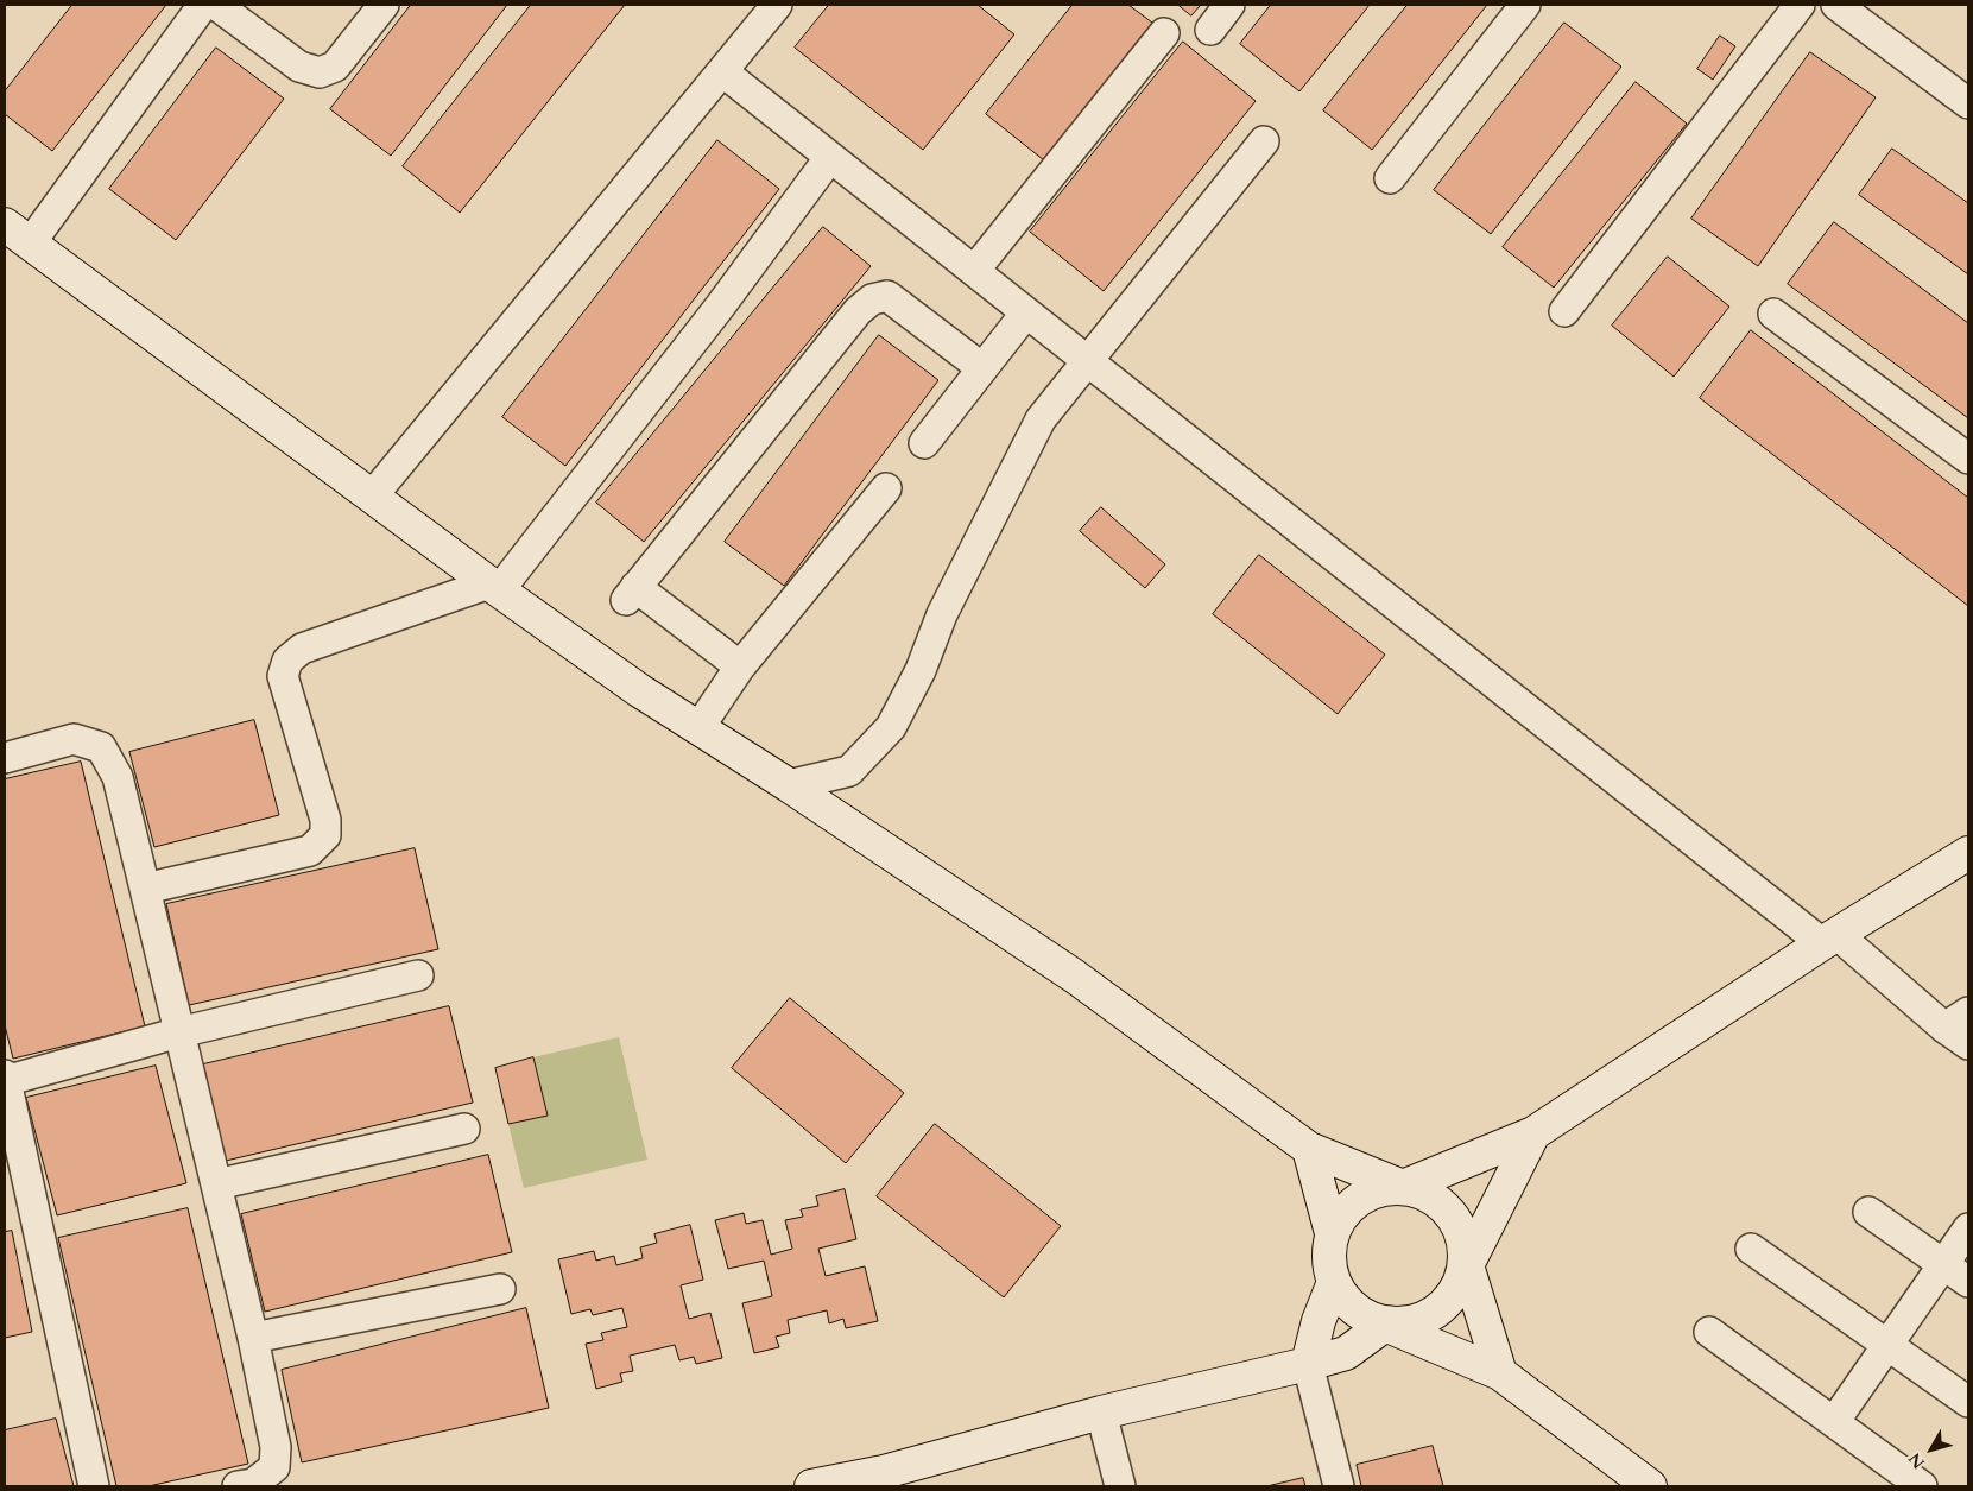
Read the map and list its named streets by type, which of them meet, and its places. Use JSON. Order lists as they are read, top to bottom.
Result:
{
  "north": "bottom left"
}
